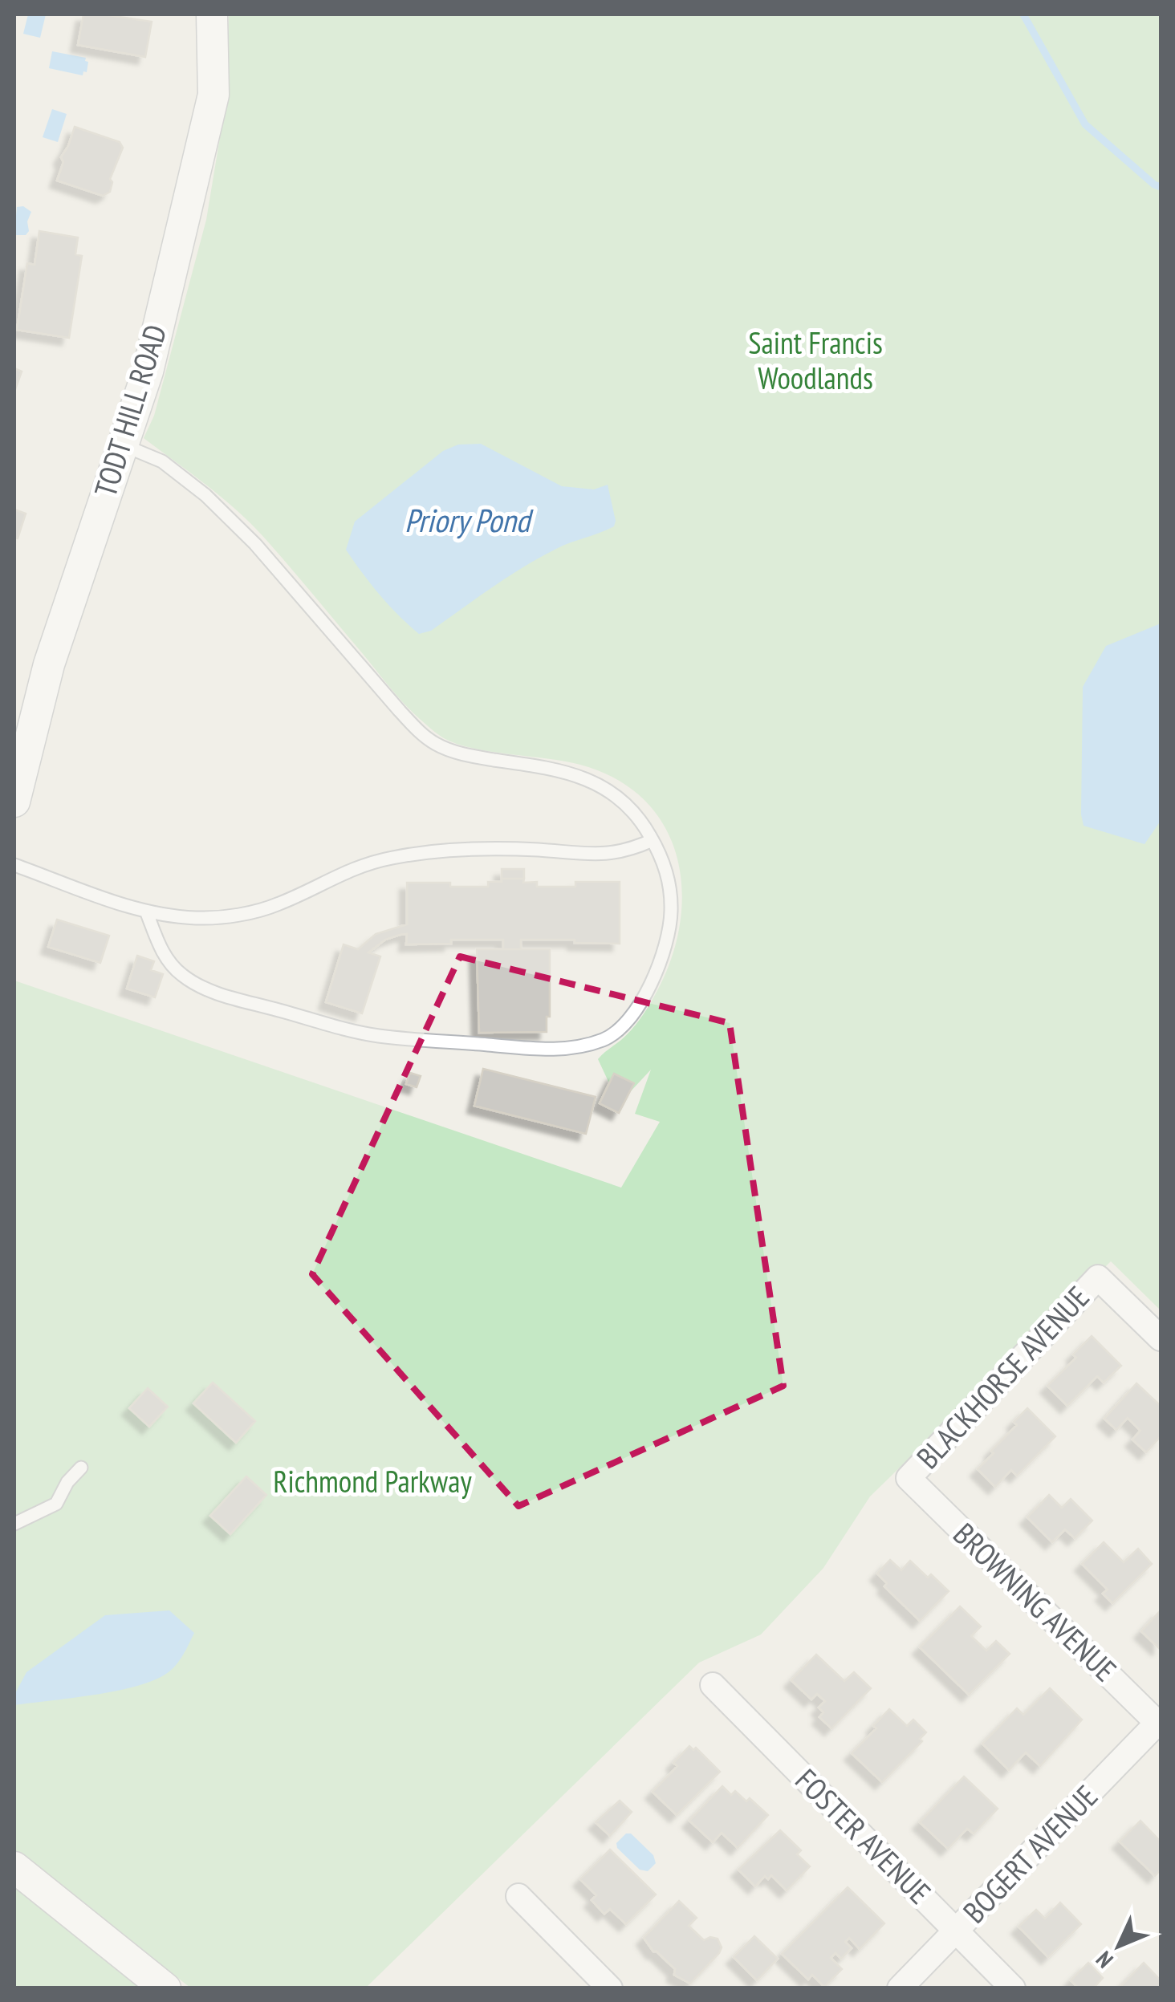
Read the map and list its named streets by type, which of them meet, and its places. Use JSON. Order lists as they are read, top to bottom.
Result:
{
  "streets": {
    "street": [
      "TODT HILL ROAD",
      "BLACKHORSE AVENUE",
      "BROWNING AVENUE",
      "FOSTER AVENUE",
      "BOGERT AVENUE"
    ]
  },
  "crossings": [
    ["BLACKHORSE AVENUE", "BROWNING AVENUE"],
    ["BROWNING AVENUE", "BOGERT AVENUE"],
    ["FOSTER AVENUE", "BOGERT AVENUE"]
  ],
  "water": ["Priory Pond"],
  "parks": ["Saint Francis Woodlands", "Richmond Parkway"],
  "north": "bottom left"
}
